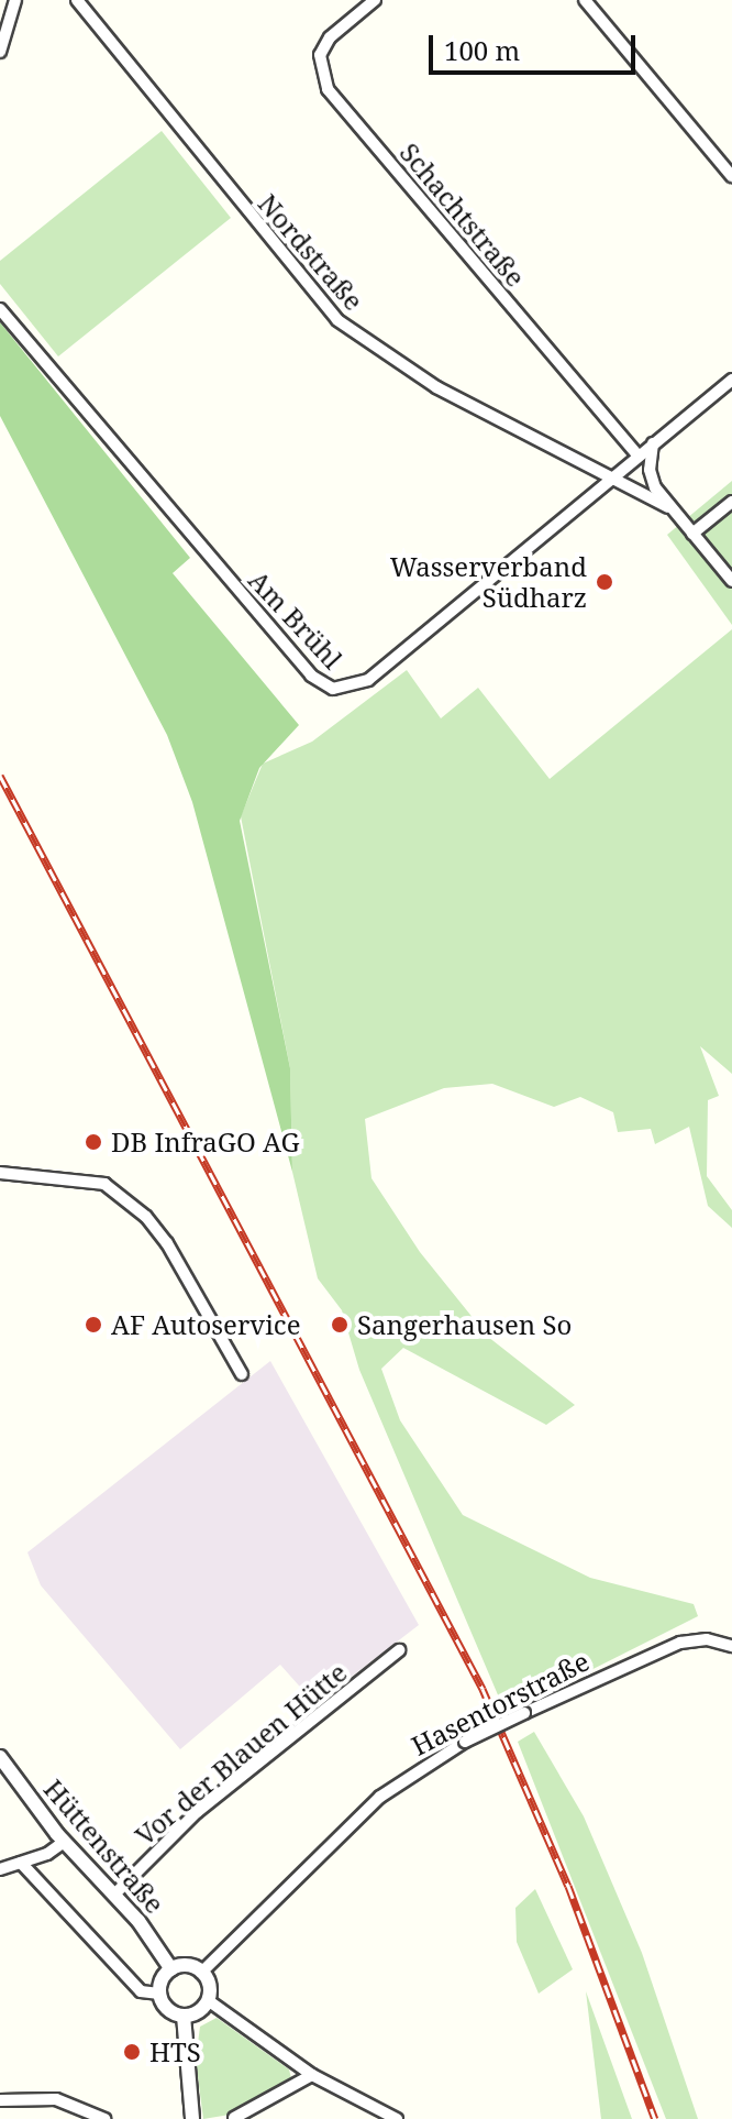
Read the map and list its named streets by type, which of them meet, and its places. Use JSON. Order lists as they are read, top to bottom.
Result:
{
  "streets": {
    "street": [
      "Schachtstraße",
      "Nordstraße",
      "Am Brühl",
      "Hasentorstraße",
      "Vor der Blauen Hütte",
      "Hüttenstraße"
    ]
  },
  "crossings": [
    ["Nordstraße", "Am Brühl"],
    ["Hasentorstraße", "Hüttenstraße"],
    ["Vor der Blauen Hütte", "Hüttenstraße"]
  ],
  "places": [
    "Wasserverband Südharz",
    "DB InfraGO AG",
    "AF Autoservice",
    "Sangerhausen So",
    "HTS"
  ],
  "scale_bar": "100 m"
}
